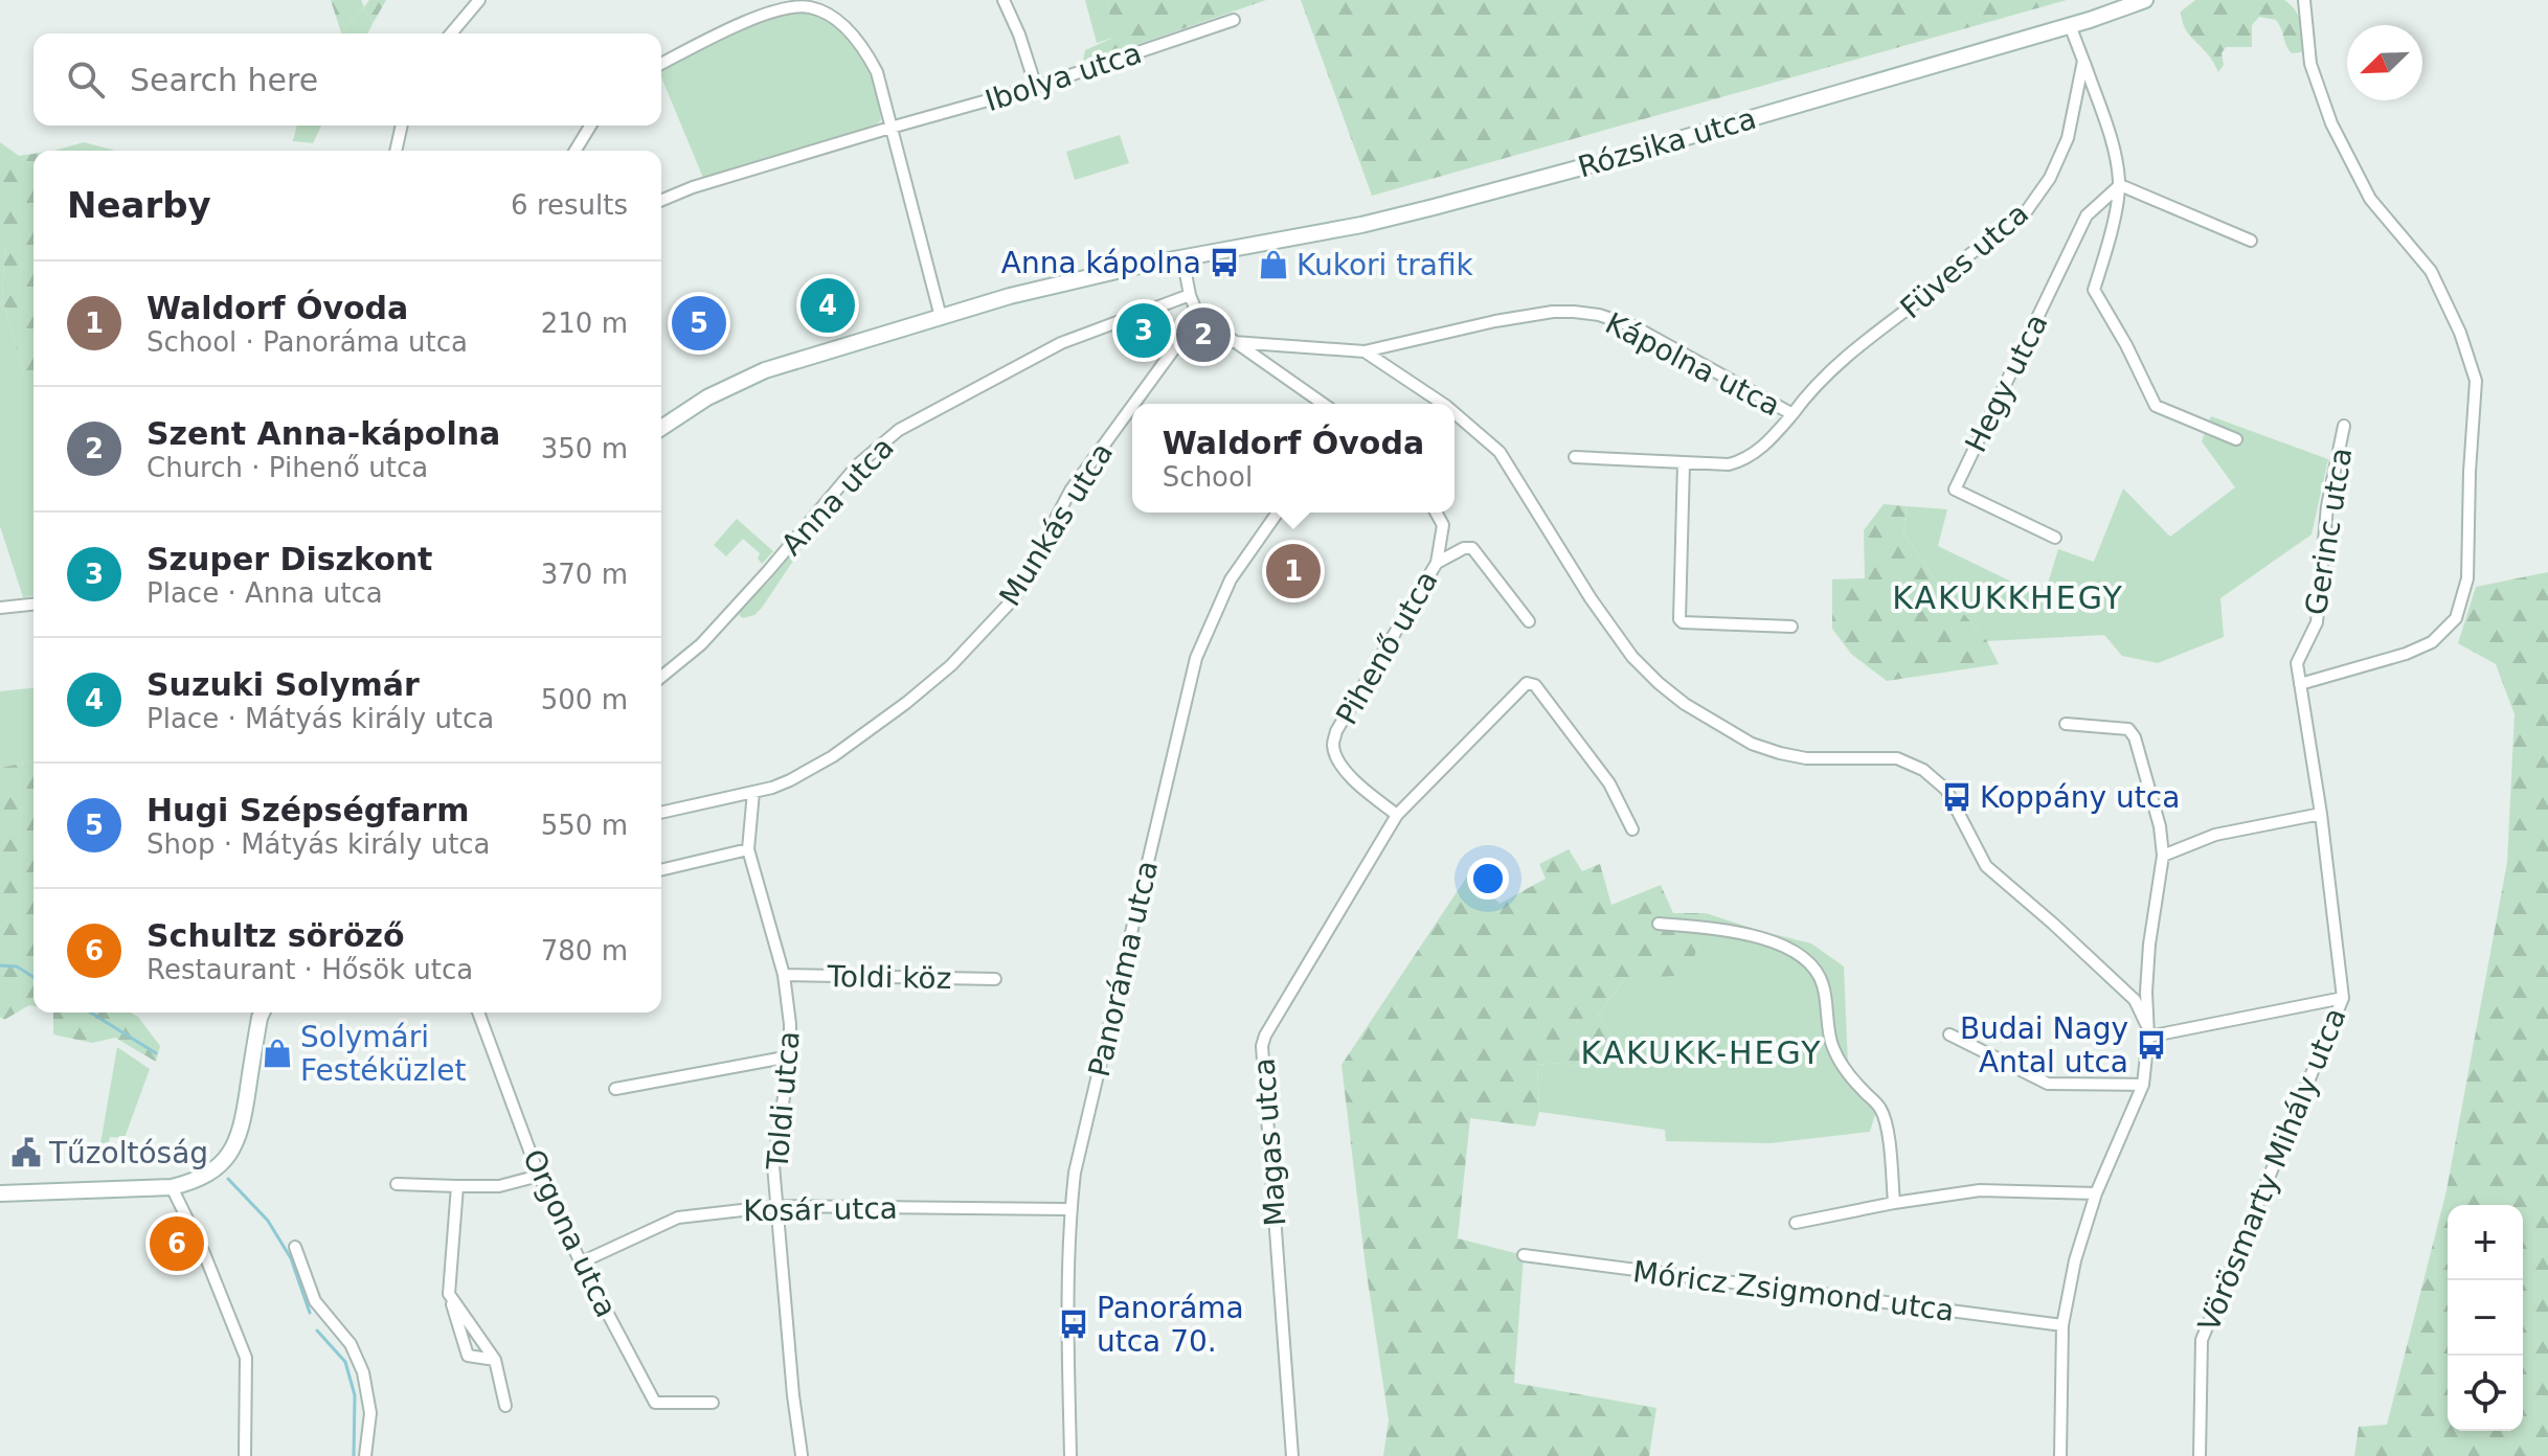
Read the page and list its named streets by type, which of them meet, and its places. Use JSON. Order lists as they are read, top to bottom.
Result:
{
  "streets": {
    "main road": ["Rózsika utca"],
    "street": [
      "Ibolya utca",
      "Füves utca",
      "Kápolna utca",
      "Hegy utca",
      "Anna utca",
      "Munkás utca",
      "Gerinc utca",
      "Pihenő utca",
      "Panoráma utca",
      "Toldi köz",
      "Toldi utca",
      "Magas utca",
      "Vörösmarty Mihály utca",
      "Kosár utca",
      "Orgona utca",
      "Móricz Zsigmond utca"
    ]
  },
  "crossings": [
    ["Füves utca", "Kápolna utca"],
    ["Munkás utca", "Toldi utca"],
    ["Gerinc utca", "Vörösmarty Mihály utca"],
    ["Pihenő utca", "Magas utca"],
    ["Panoráma utca", "Kosár utca"],
    ["Toldi köz", "Toldi utca"],
    ["Toldi utca", "Kosár utca"],
    ["Kosár utca", "Orgona utca"]
  ],
  "districts": ["KAKUKKHEGY", "KAKUKK-HEGY"],
  "places": {
    "bus stop": [
      "Anna kápolna",
      "Koppány utca",
      "Budai Nagy Antal utca",
      "Panoráma utca 70."
    ],
    "shop": ["Kukori trafik", "Solymári Festéküzlet"],
    "public building": ["Tűzoltóság"]
  },
  "north": "bottom left",
  "page": {
    "search": "Search here",
    "heading": ["Nearby", "6 results"],
    "list": [
      {
        "mark": "1",
        "name": "Waldorf Óvoda",
        "note": "School · Panoráma utca",
        "value": "210 m"
      },
      {
        "mark": "2",
        "name": "Szent Anna-kápolna",
        "note": "Church · Pihenő utca",
        "value": "350 m"
      },
      {
        "mark": "3",
        "name": "Szuper Diszkont",
        "note": "Place · Anna utca",
        "value": "370 m"
      },
      {
        "mark": "4",
        "name": "Suzuki Solymár",
        "note": "Place · Mátyás király utca",
        "value": "500 m"
      },
      {
        "mark": "5",
        "name": "Hugi Szépségfarm",
        "note": "Shop · Mátyás király utca",
        "value": "550 m"
      },
      {
        "mark": "6",
        "name": "Schultz söröző",
        "note": "Restaurant · Hősök utca",
        "value": "780 m"
      }
    ],
    "pins": [
      "4",
      "5",
      "3",
      "2",
      "1",
      "6"
    ],
    "popup": ["Waldorf Óvoda", "School"],
    "map_buttons": ["+", "−"]
  }
}
